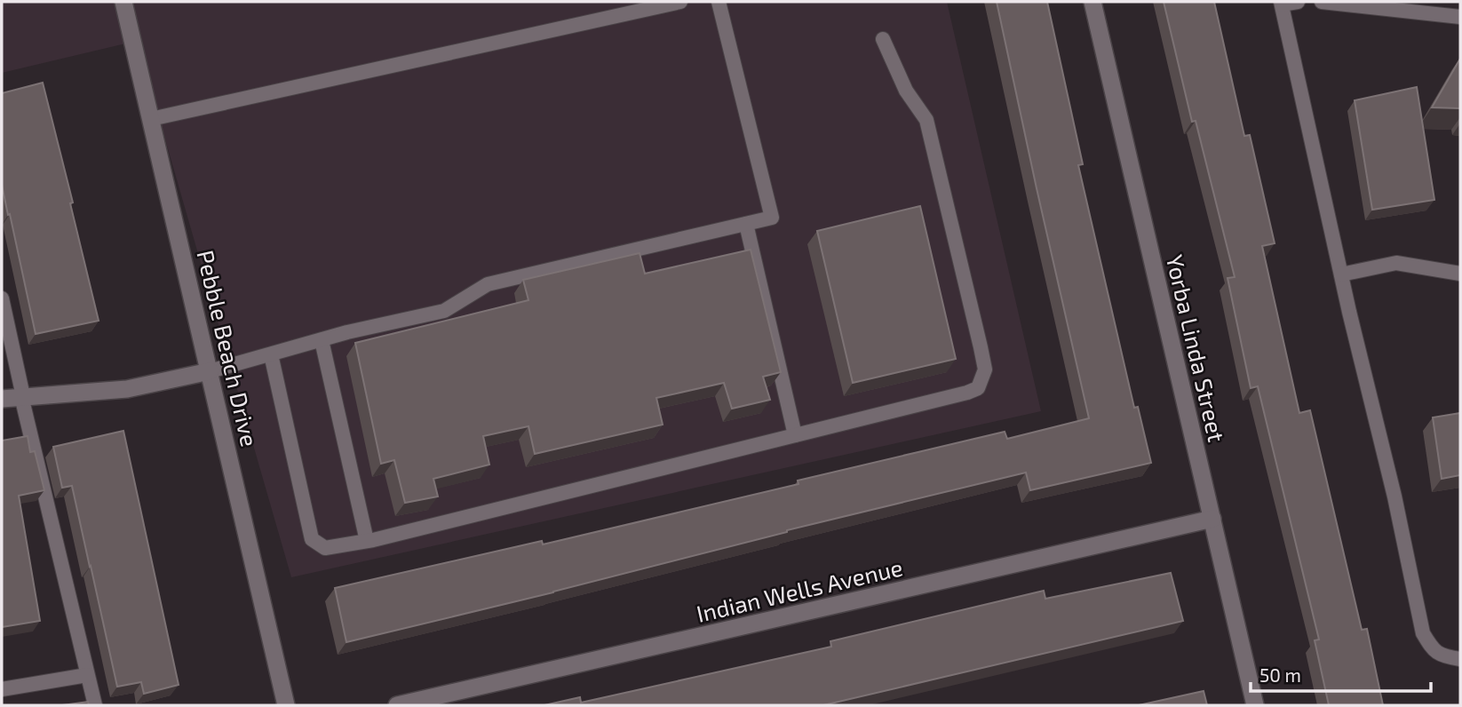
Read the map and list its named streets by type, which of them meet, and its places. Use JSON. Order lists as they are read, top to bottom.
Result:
{
  "streets": {
    "street": ["Pebble Beach Drive", "Yorba Linda Street", "Indian Wells Avenue"]
  },
  "crossings": [
    ["Yorba Linda Street", "Indian Wells Avenue"]
  ],
  "scale_bar": "50 m"
}
